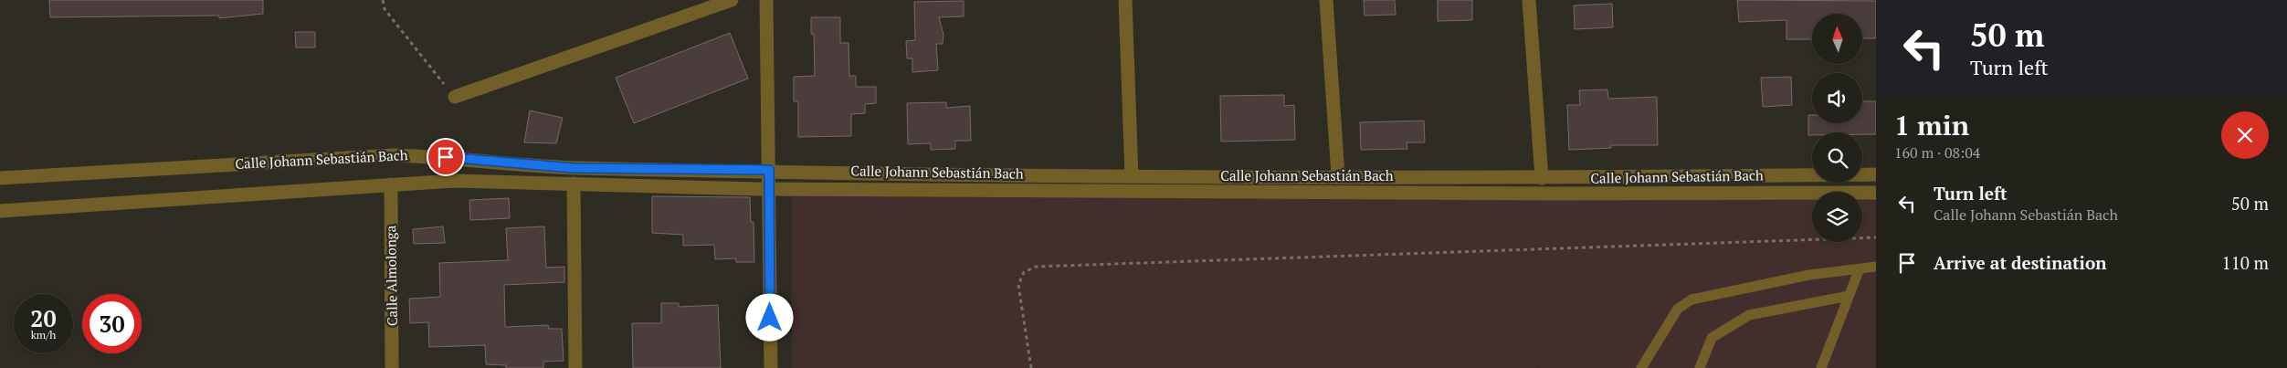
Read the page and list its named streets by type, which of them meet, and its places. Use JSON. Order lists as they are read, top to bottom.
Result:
{
  "streets": {
    "street": ["Calle Johann Sebastián Bach", "Calle Almolonga"]
  },
  "crossings": [
    ["Calle Johann Sebastián Bach", "Calle Almolonga"]
  ],
  "north": "top",
  "page": {
    "turn": ["50 m", "Turn left"],
    "heading": ["1 min", "160 m · 08:04"],
    "list": [
      {
        "name": "Turn left",
        "note": "Calle Johann Sebastián Bach",
        "value": "50 m"
      },
      {
        "name": "Arrive at destination",
        "value": "110 m"
      }
    ],
    "speed": "20 km/h",
    "limit": "30"
  }
}
